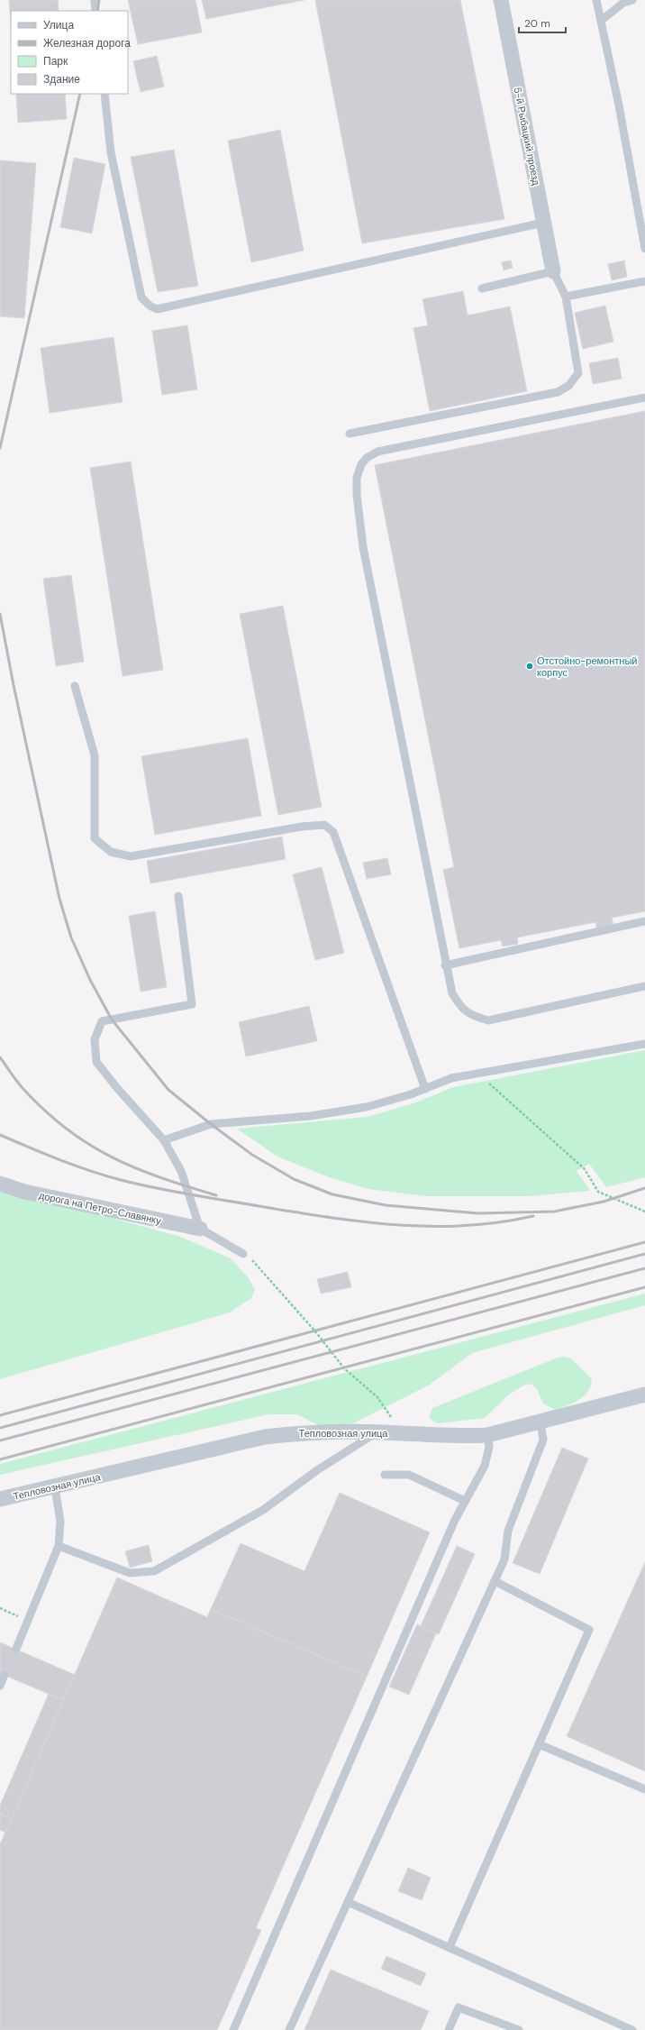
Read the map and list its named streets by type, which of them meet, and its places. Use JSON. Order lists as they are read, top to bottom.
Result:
{
  "streets": {
    "street": ["5-й Рыбацкий проезд", "дорога на Петро-Славянку", "Тепловозная улица"]
  },
  "places": ["Отстойно-ремонтный корпус"],
  "legend": [
    "Улица",
    "Железная дорога",
    "Парк",
    "Здание"
  ],
  "scale_bar": "20 m"
}
